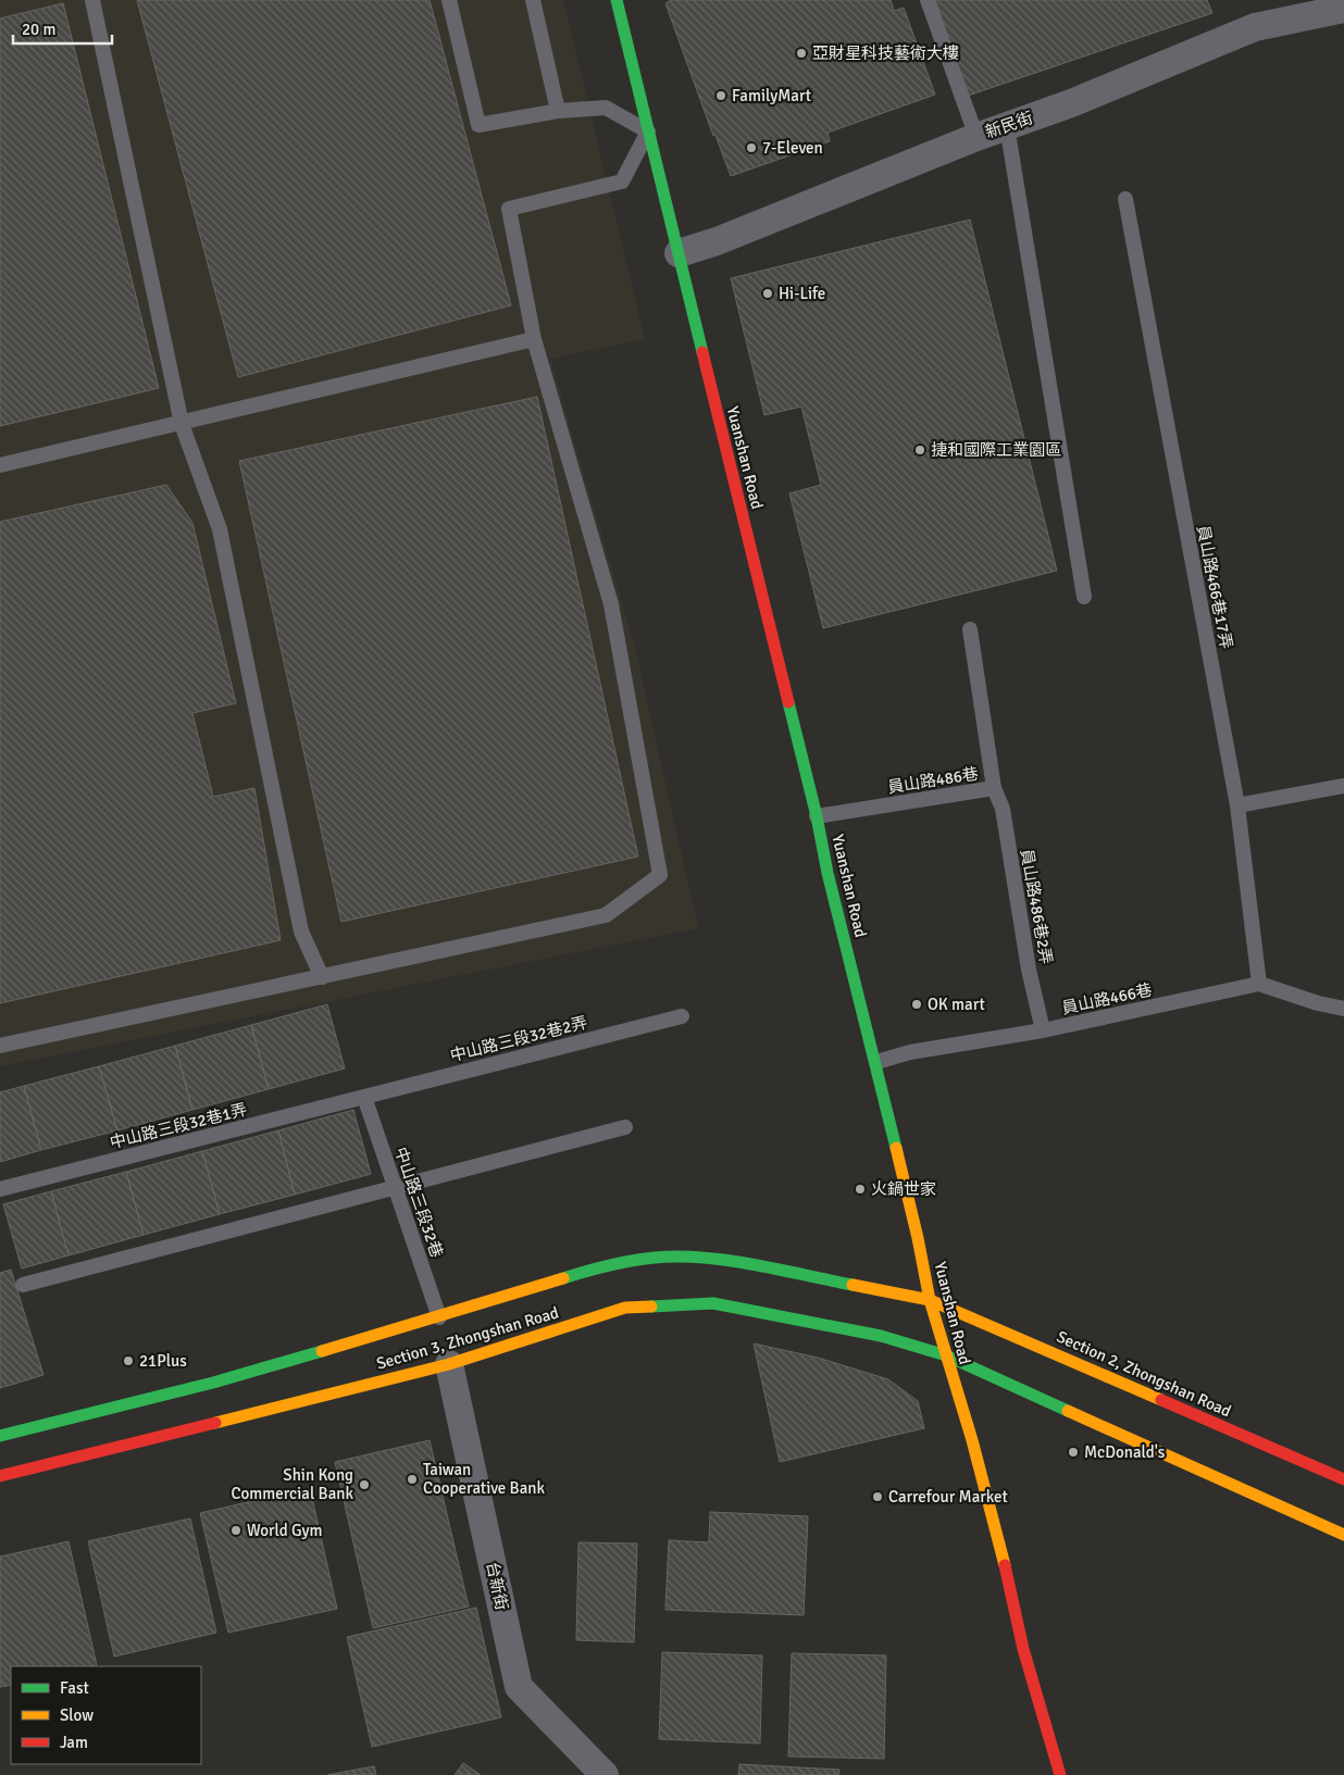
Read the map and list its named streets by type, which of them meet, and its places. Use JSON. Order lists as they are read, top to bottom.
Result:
{
  "streets": {
    "main road": ["Yuanshan Road", "Section 3, Zhongshan Road", "Section 2, Zhongshan Road"],
    "street": ["新民街", "台新街"],
    "lane": [
      "員山路466巷17弄",
      "員山路486巷",
      "員山路486巷2弄",
      "員山路466巷",
      "中山路三段32巷2弄",
      "中山路三段32巷1弄",
      "中山路三段32巷"
    ]
  },
  "crossings": [
    ["新民街", "Yuanshan Road"],
    ["Yuanshan Road", "員山路486巷"],
    ["Yuanshan Road", "員山路466巷"],
    ["Yuanshan Road", "Section 3, Zhongshan Road"],
    ["Yuanshan Road", "Section 2, Zhongshan Road"],
    ["員山路466巷17弄", "員山路466巷"],
    ["員山路486巷", "員山路486巷2弄"],
    ["員山路486巷2弄", "員山路466巷"],
    ["中山路三段32巷2弄", "中山路三段32巷1弄"],
    ["中山路三段32巷2弄", "中山路三段32巷"],
    ["中山路三段32巷1弄", "中山路三段32巷"],
    ["中山路三段32巷", "Section 3, Zhongshan Road"],
    ["Section 3, Zhongshan Road", "Section 2, Zhongshan Road"],
    ["Section 3, Zhongshan Road", "台新街"]
  ],
  "places": [
    "亞財星科技藝術大樓",
    "FamilyMart",
    "7-Eleven",
    "Hi-Life",
    "捷和國際工業園區",
    "OK mart",
    "火鍋世家",
    "21Plus",
    "McDonald's",
    "Taiwan Cooperative Bank",
    "Shin Kong Commercial Bank",
    "Carrefour Market",
    "World Gym"
  ],
  "legend": ["Fast", "Slow", "Jam"],
  "scale_bar": "20 m"
}
